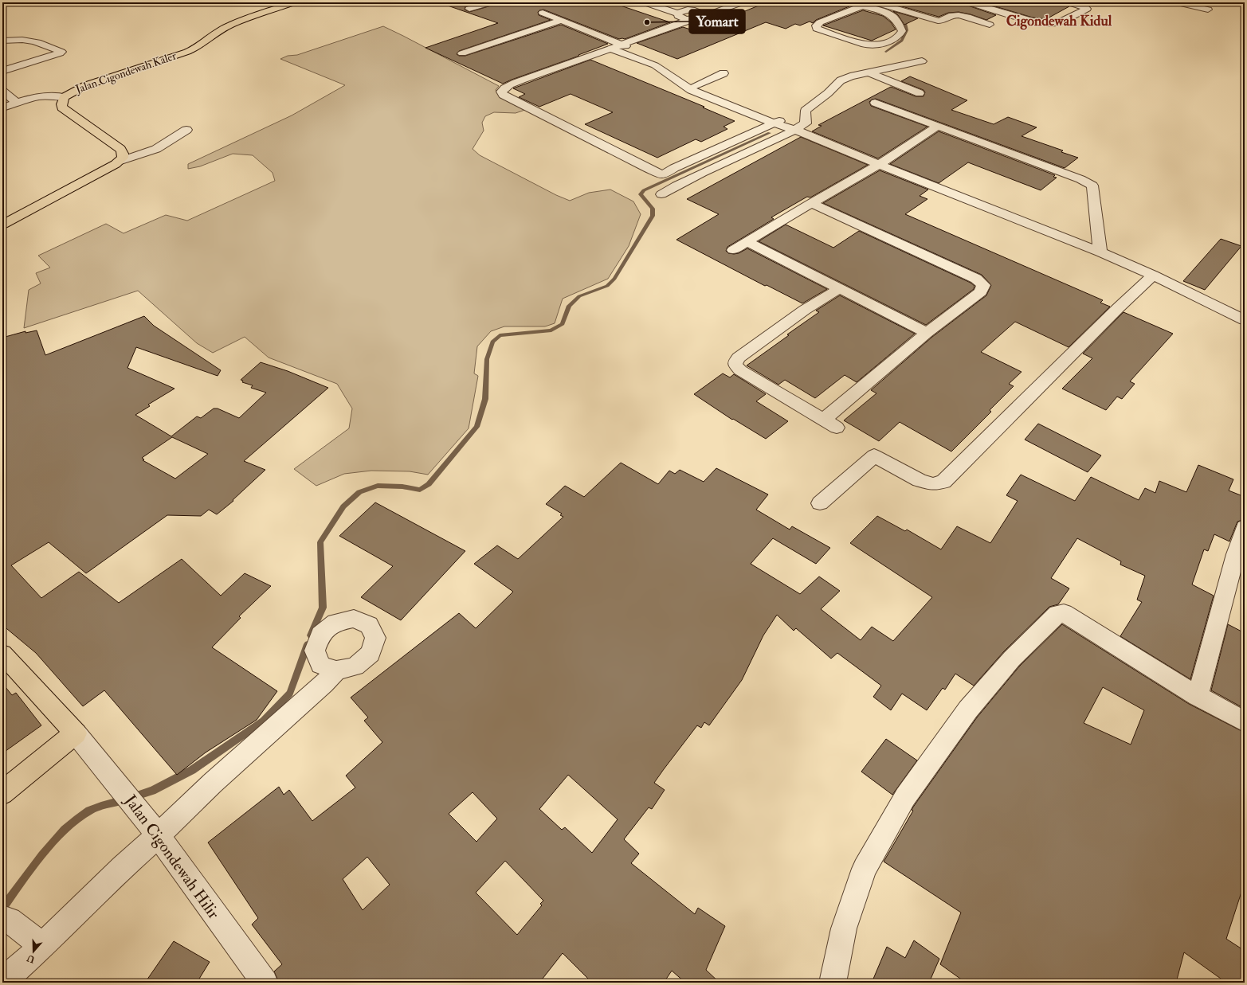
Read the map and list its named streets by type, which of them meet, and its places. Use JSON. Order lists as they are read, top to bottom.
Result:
{
  "streets": {
    "main road": ["Jalan Cigondewah Kaler"],
    "street": ["Jalan Cigondewah Hilir"]
  },
  "districts": ["Cigondewah Kidul"],
  "places": ["Yomart"],
  "north": "bottom"
}
